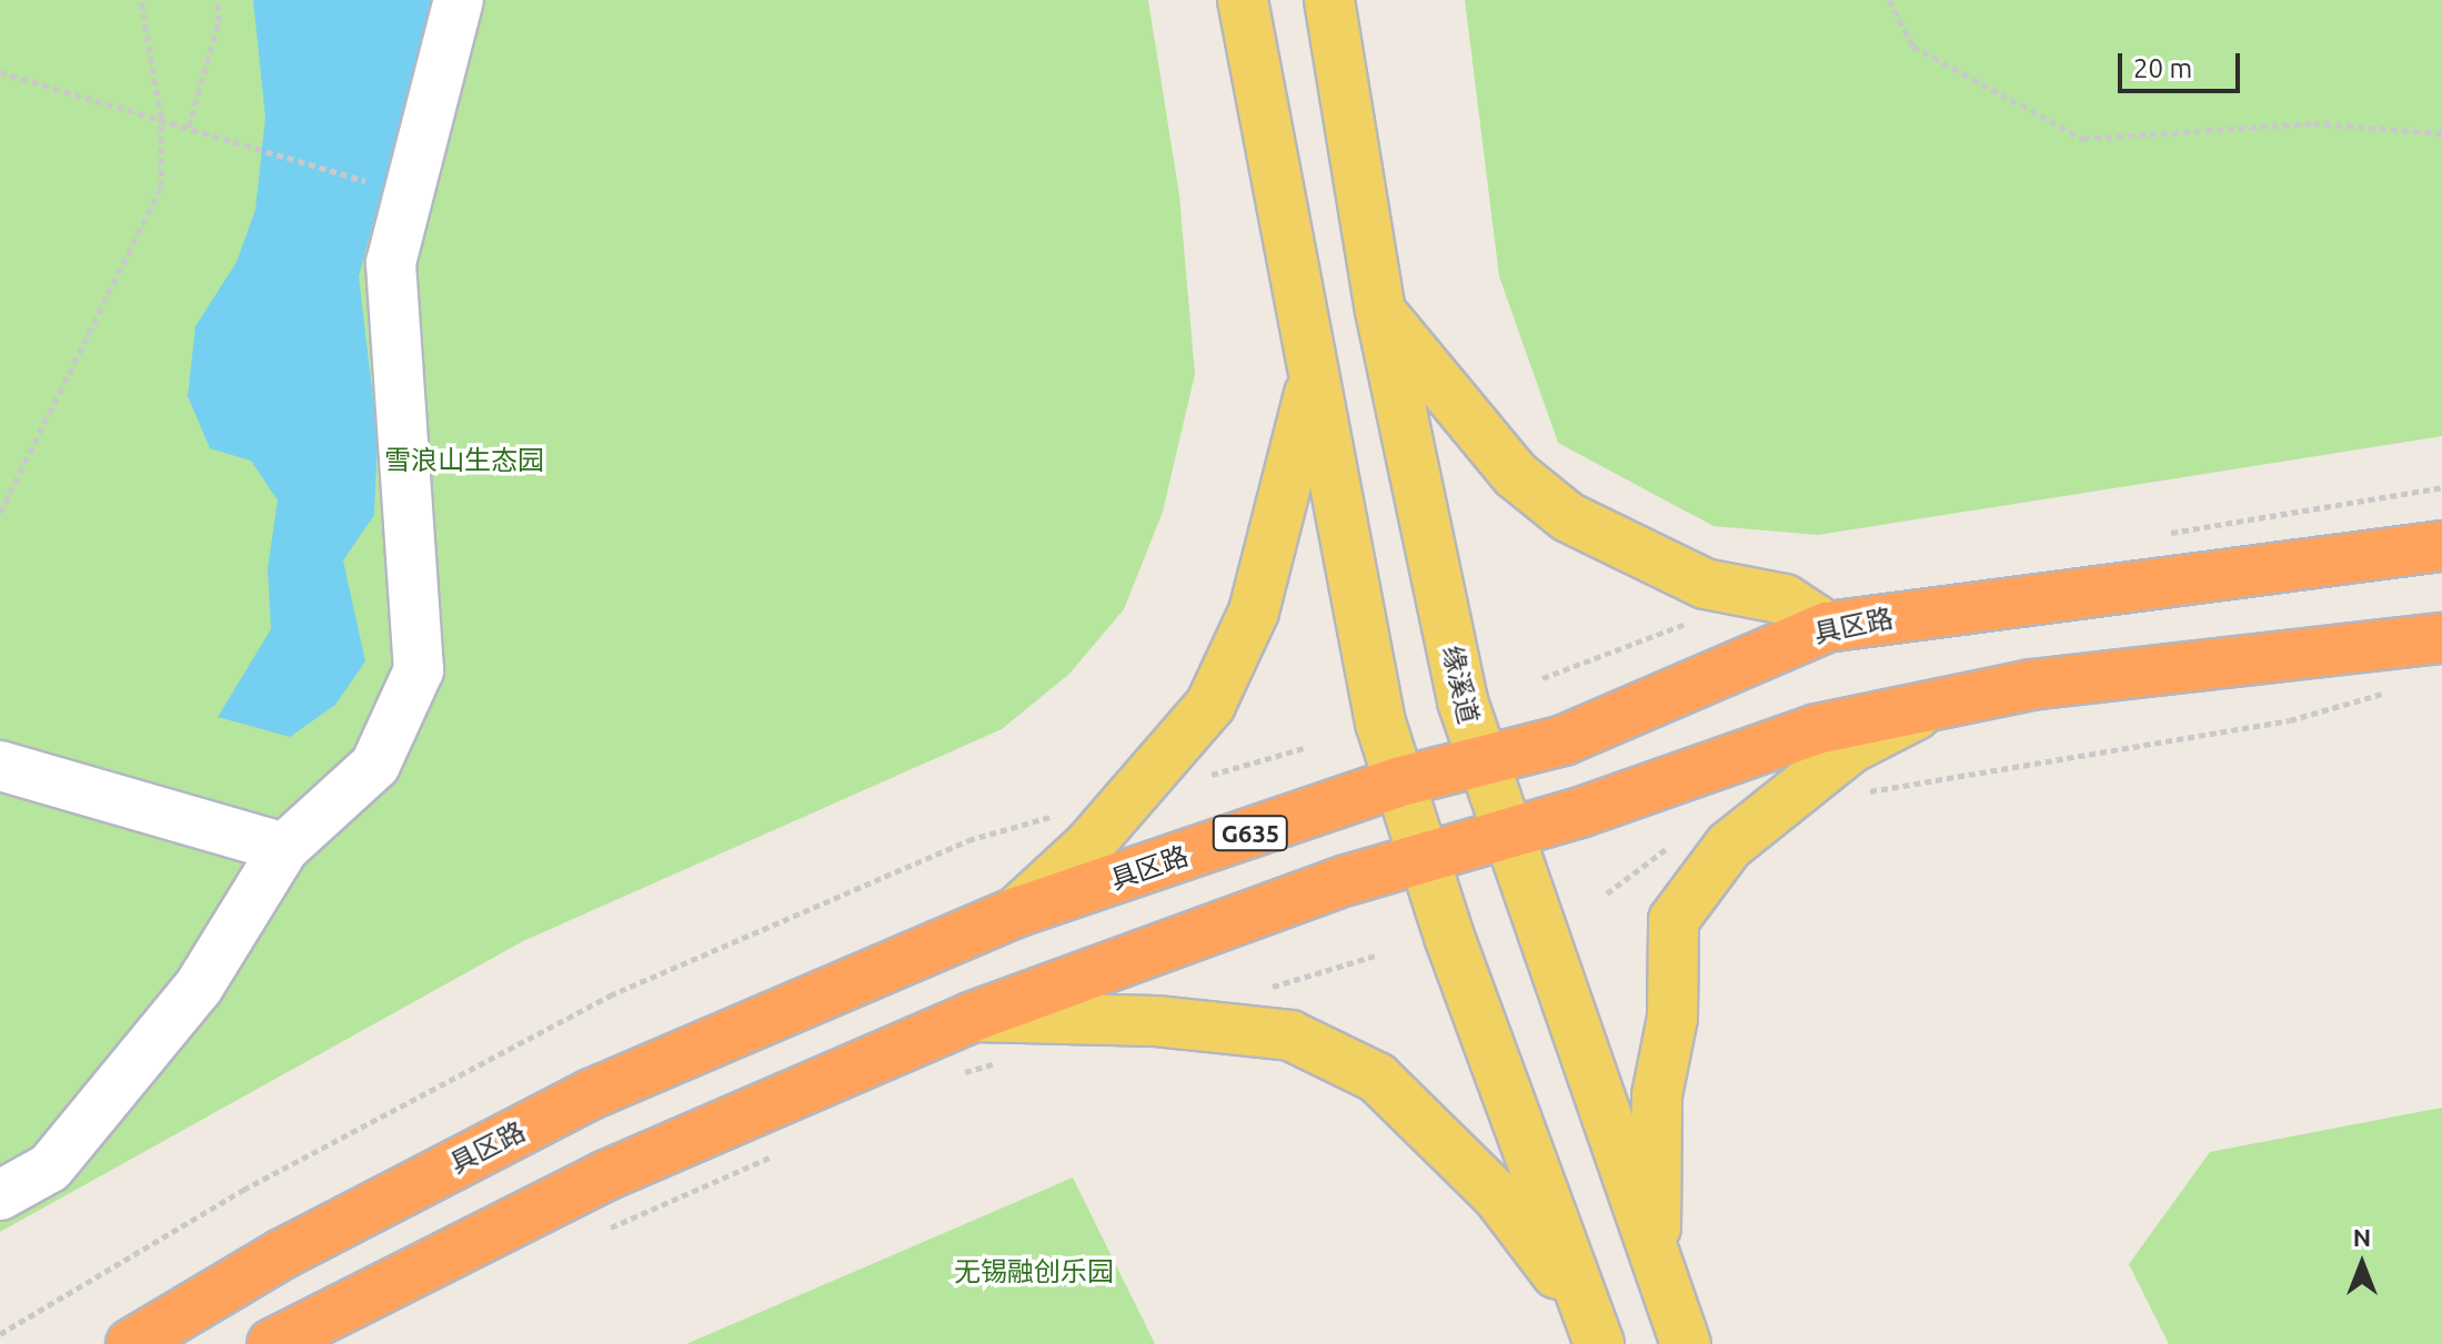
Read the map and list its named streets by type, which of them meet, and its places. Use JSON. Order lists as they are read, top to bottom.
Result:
{
  "streets": {
    "highway": ["具区路", "G635"],
    "main road": ["缘溪道"]
  },
  "crossings": [
    ["具区路", "缘溪道"]
  ],
  "parks": ["雪浪山生态园", "无锡融创乐园"],
  "scale_bar": "20 m",
  "north": "top"
}
